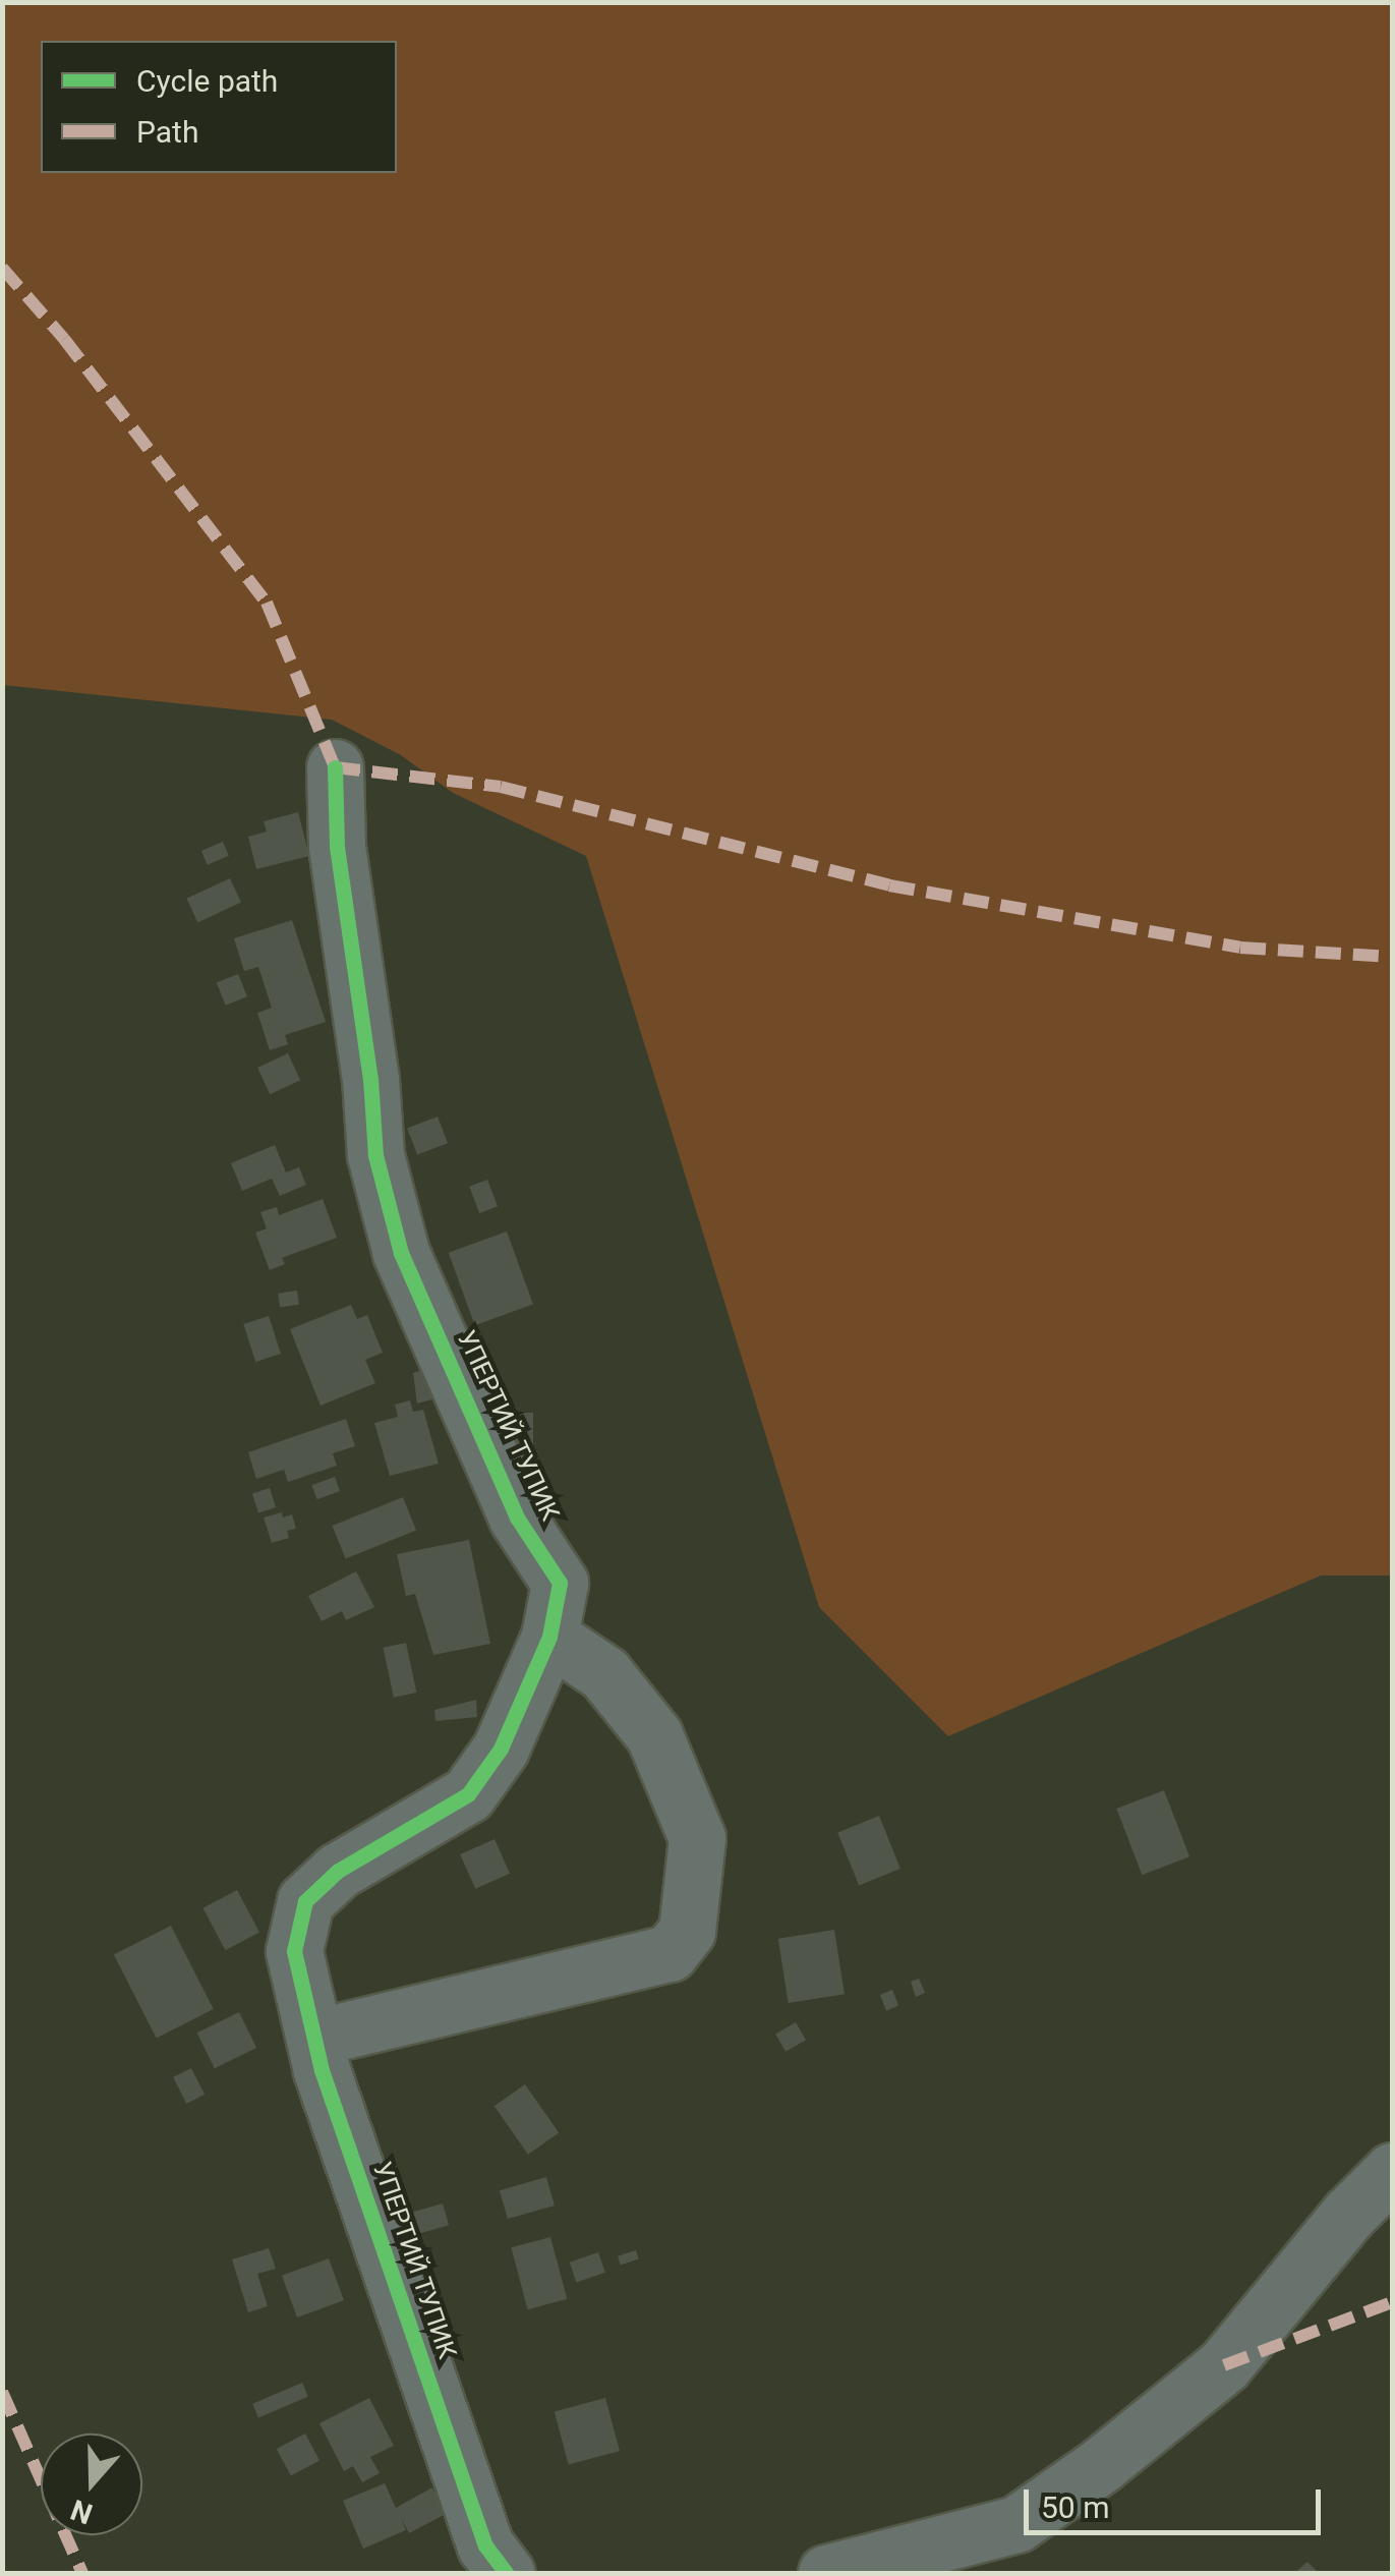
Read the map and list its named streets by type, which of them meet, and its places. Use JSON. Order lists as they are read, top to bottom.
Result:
{
  "streets": {
    "street": ["УПЕРТИЙ ТУПИК"]
  },
  "legend": ["Cycle path", "Path"],
  "scale_bar": "50 m",
  "north": "bottom"
}
